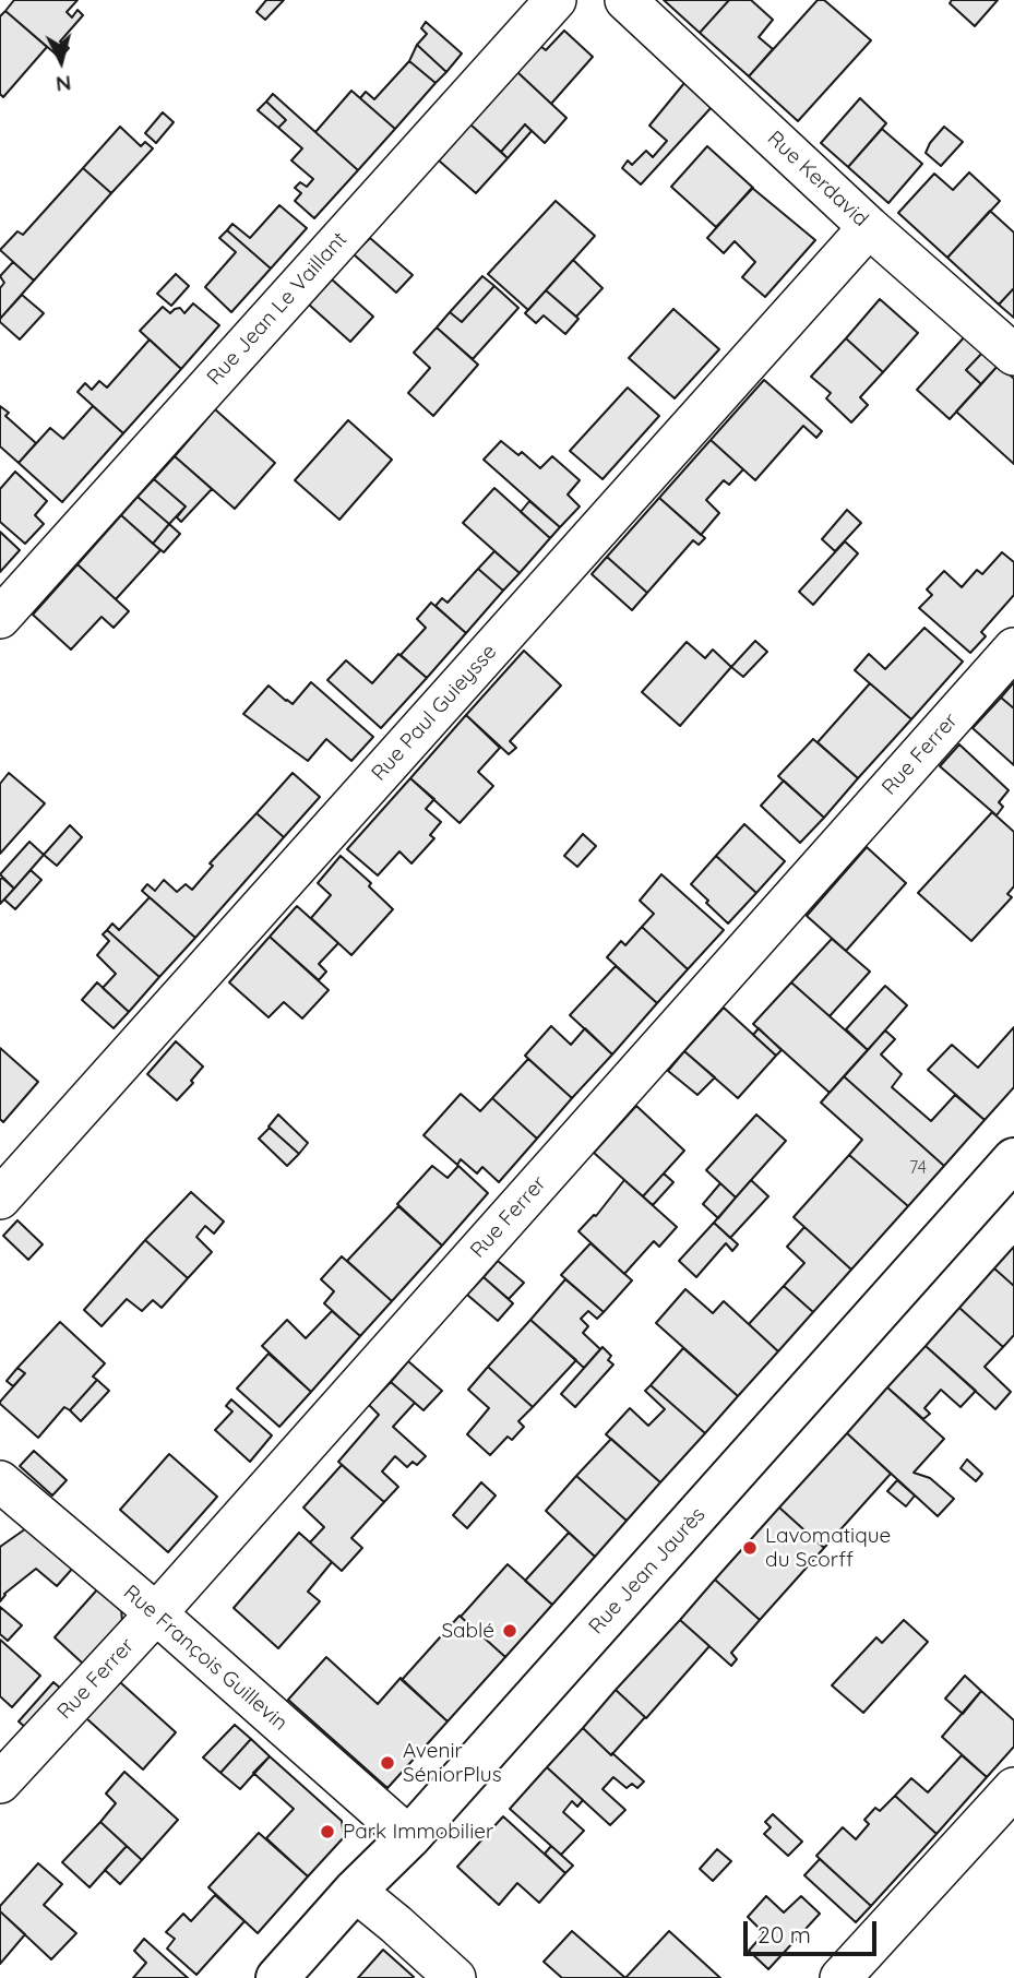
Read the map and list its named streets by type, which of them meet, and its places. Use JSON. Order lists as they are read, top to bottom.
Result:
{
  "streets": {
    "main road": ["Rue Jean Jaurès"],
    "street": [
      "Rue Kerdavid",
      "Rue Jean Le Vaillant",
      "Rue Paul Guieysse",
      "Rue Ferrer",
      "Rue François Guillevin"
    ]
  },
  "crossings": [
    ["Rue Kerdavid", "Rue Paul Guieysse"],
    ["Rue Ferrer", "Rue François Guillevin"],
    ["Rue Jean Jaurès", "Rue François Guillevin"]
  ],
  "places": [
    "Lavomatique du Scorff",
    "Sablé",
    "Avenir SéniorPlus",
    "Park Immobilier"
  ],
  "house_numbers": ["74"],
  "scale_bar": "20 m",
  "north": "bottom"
}
